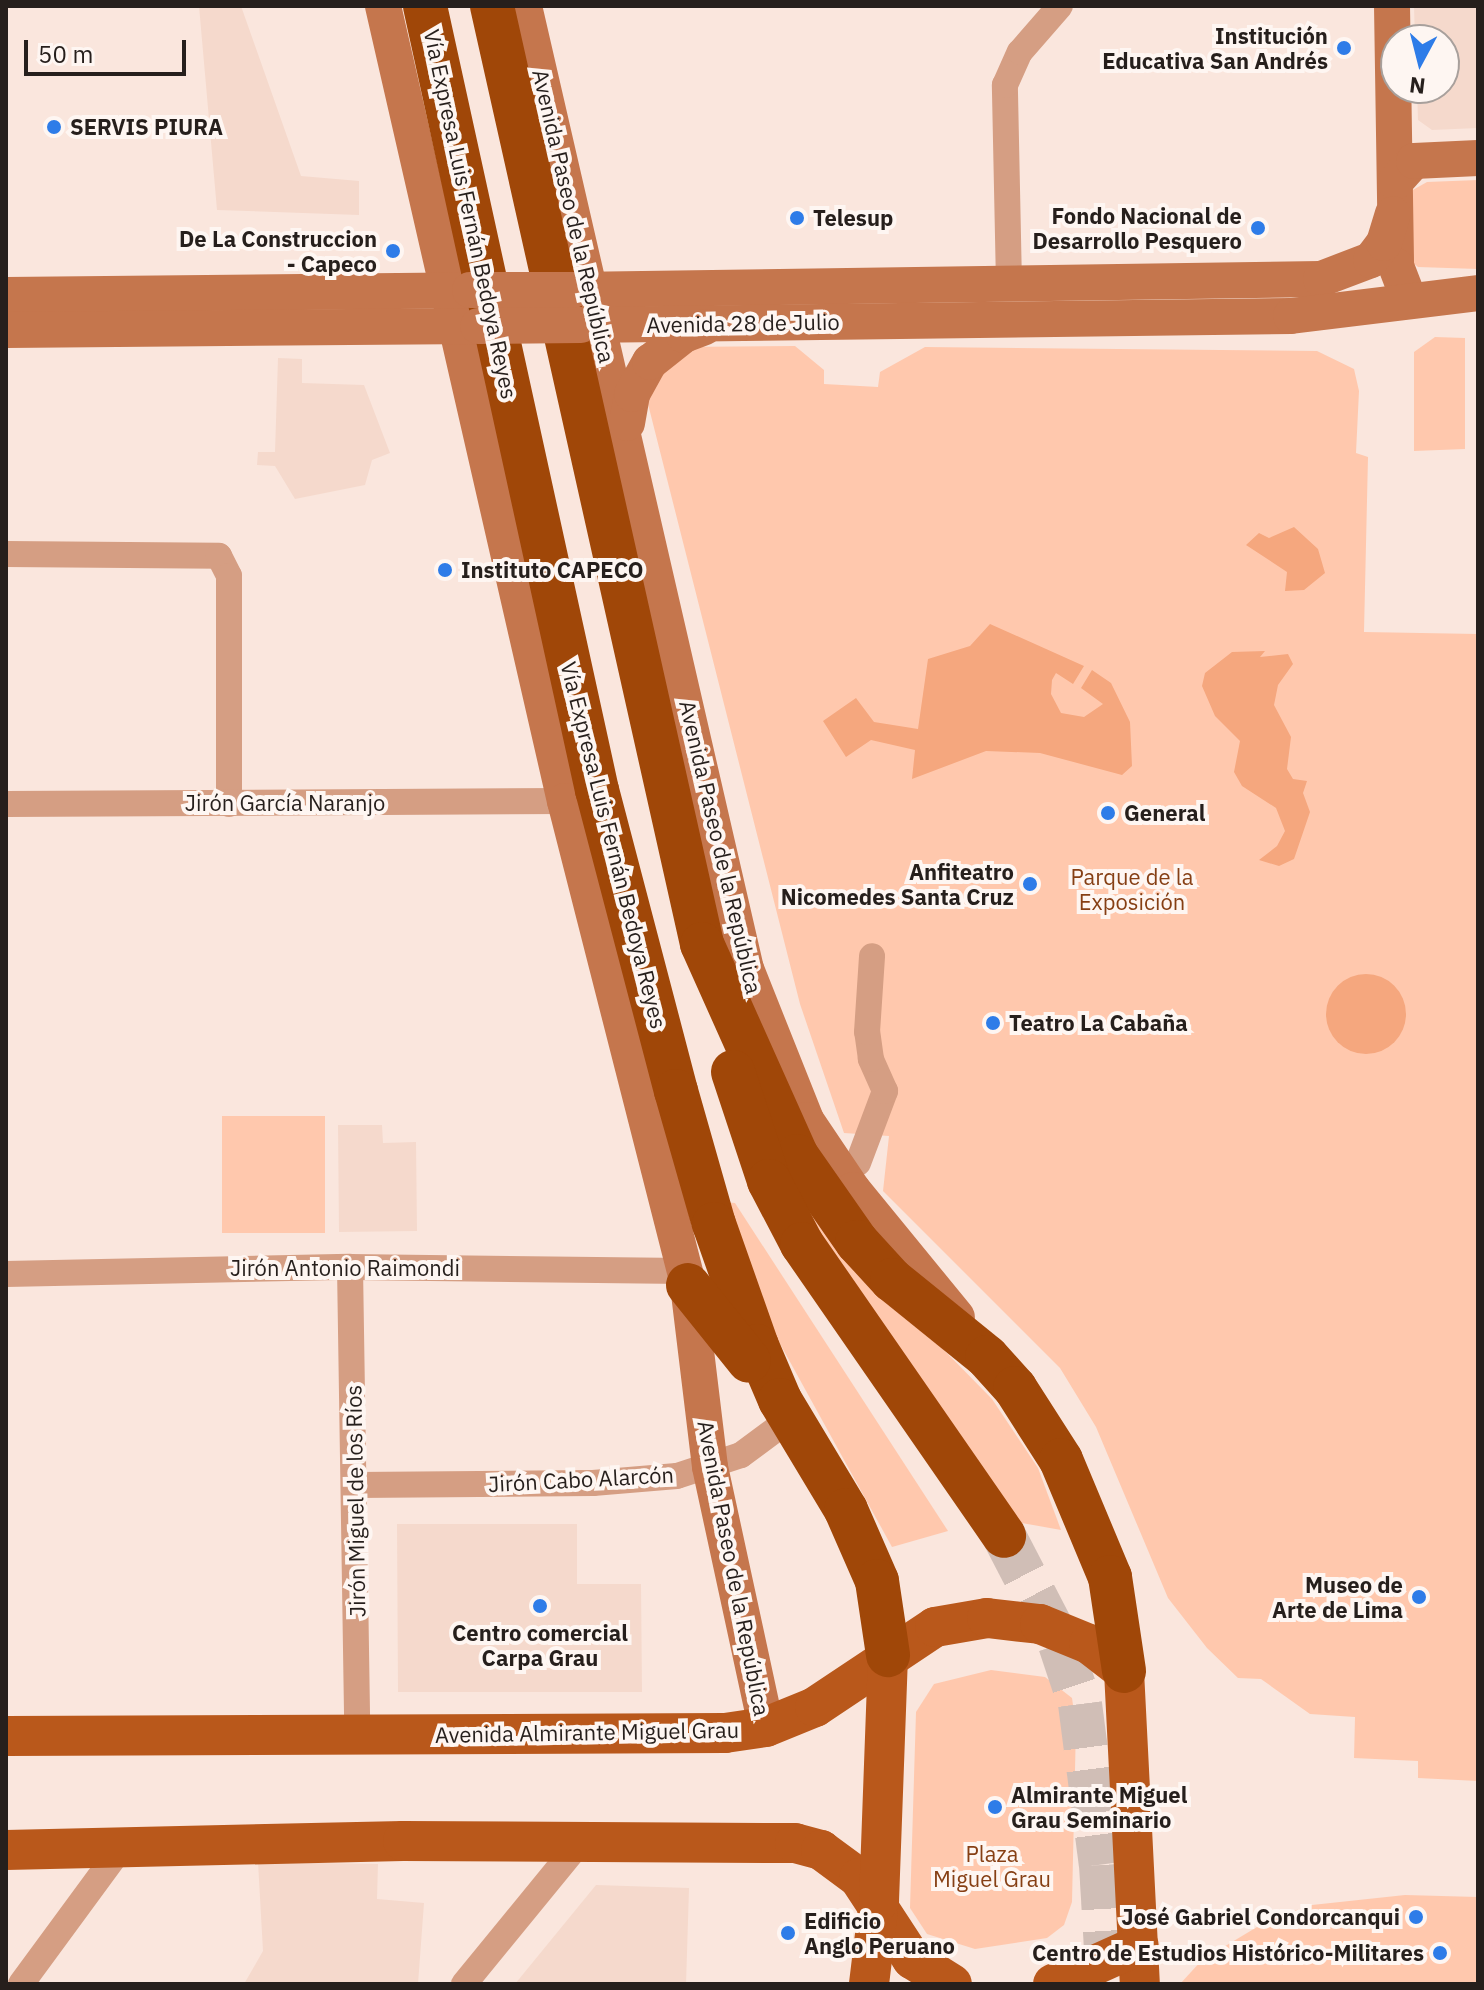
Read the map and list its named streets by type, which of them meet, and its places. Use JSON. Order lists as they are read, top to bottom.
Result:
{
  "streets": {
    "highway": ["Vía Expresa Luis Fernán Bedoya Reyes", "Avenida Paseo de la República"],
    "main road": ["Avenida 28 de Julio", "Avenida Almirante Miguel Grau"],
    "street": [
      "Jirón García Naranjo",
      "Jirón Antonio Raimondi",
      "Jirón Cabo Alarcón",
      "Jirón Miguel de los Ríos"
    ]
  },
  "crossings": [
    ["Vía Expresa Luis Fernán Bedoya Reyes", "Jirón Cabo Alarcón"],
    ["Vía Expresa Luis Fernán Bedoya Reyes", "Avenida Almirante Miguel Grau"],
    ["Avenida Paseo de la República", "Avenida 28 de Julio"],
    ["Avenida Paseo de la República", "Jirón García Naranjo"],
    ["Avenida Paseo de la República", "Jirón Antonio Raimondi"],
    ["Avenida Paseo de la República", "Jirón Cabo Alarcón"],
    ["Avenida Paseo de la República", "Avenida Almirante Miguel Grau"],
    ["Jirón Antonio Raimondi", "Jirón Miguel de los Ríos"],
    ["Jirón Cabo Alarcón", "Jirón Miguel de los Ríos"],
    ["Jirón Miguel de los Ríos", "Avenida Almirante Miguel Grau"]
  ],
  "parks": ["Parque de la Exposición", "Plaza Miguel Grau"],
  "places": [
    "Institución Educativa San Andrés",
    "SERVIS PIURA",
    "Telesup",
    "Fondo Nacional de Desarrollo Pesquero",
    "De La Construccion - Capeco",
    "Instituto CAPECO",
    "General",
    "Anfiteatro Nicomedes Santa Cruz",
    "Teatro La Cabaña",
    "Museo de Arte de Lima",
    "Centro comercial Carpa Grau",
    "Almirante Miguel Grau Seminario",
    "José Gabriel Condorcanqui",
    "Edificio Anglo Peruano",
    "Centro de Estudios Histórico-Militares"
  ],
  "scale_bar": "50 m",
  "north": "bottom"
}
